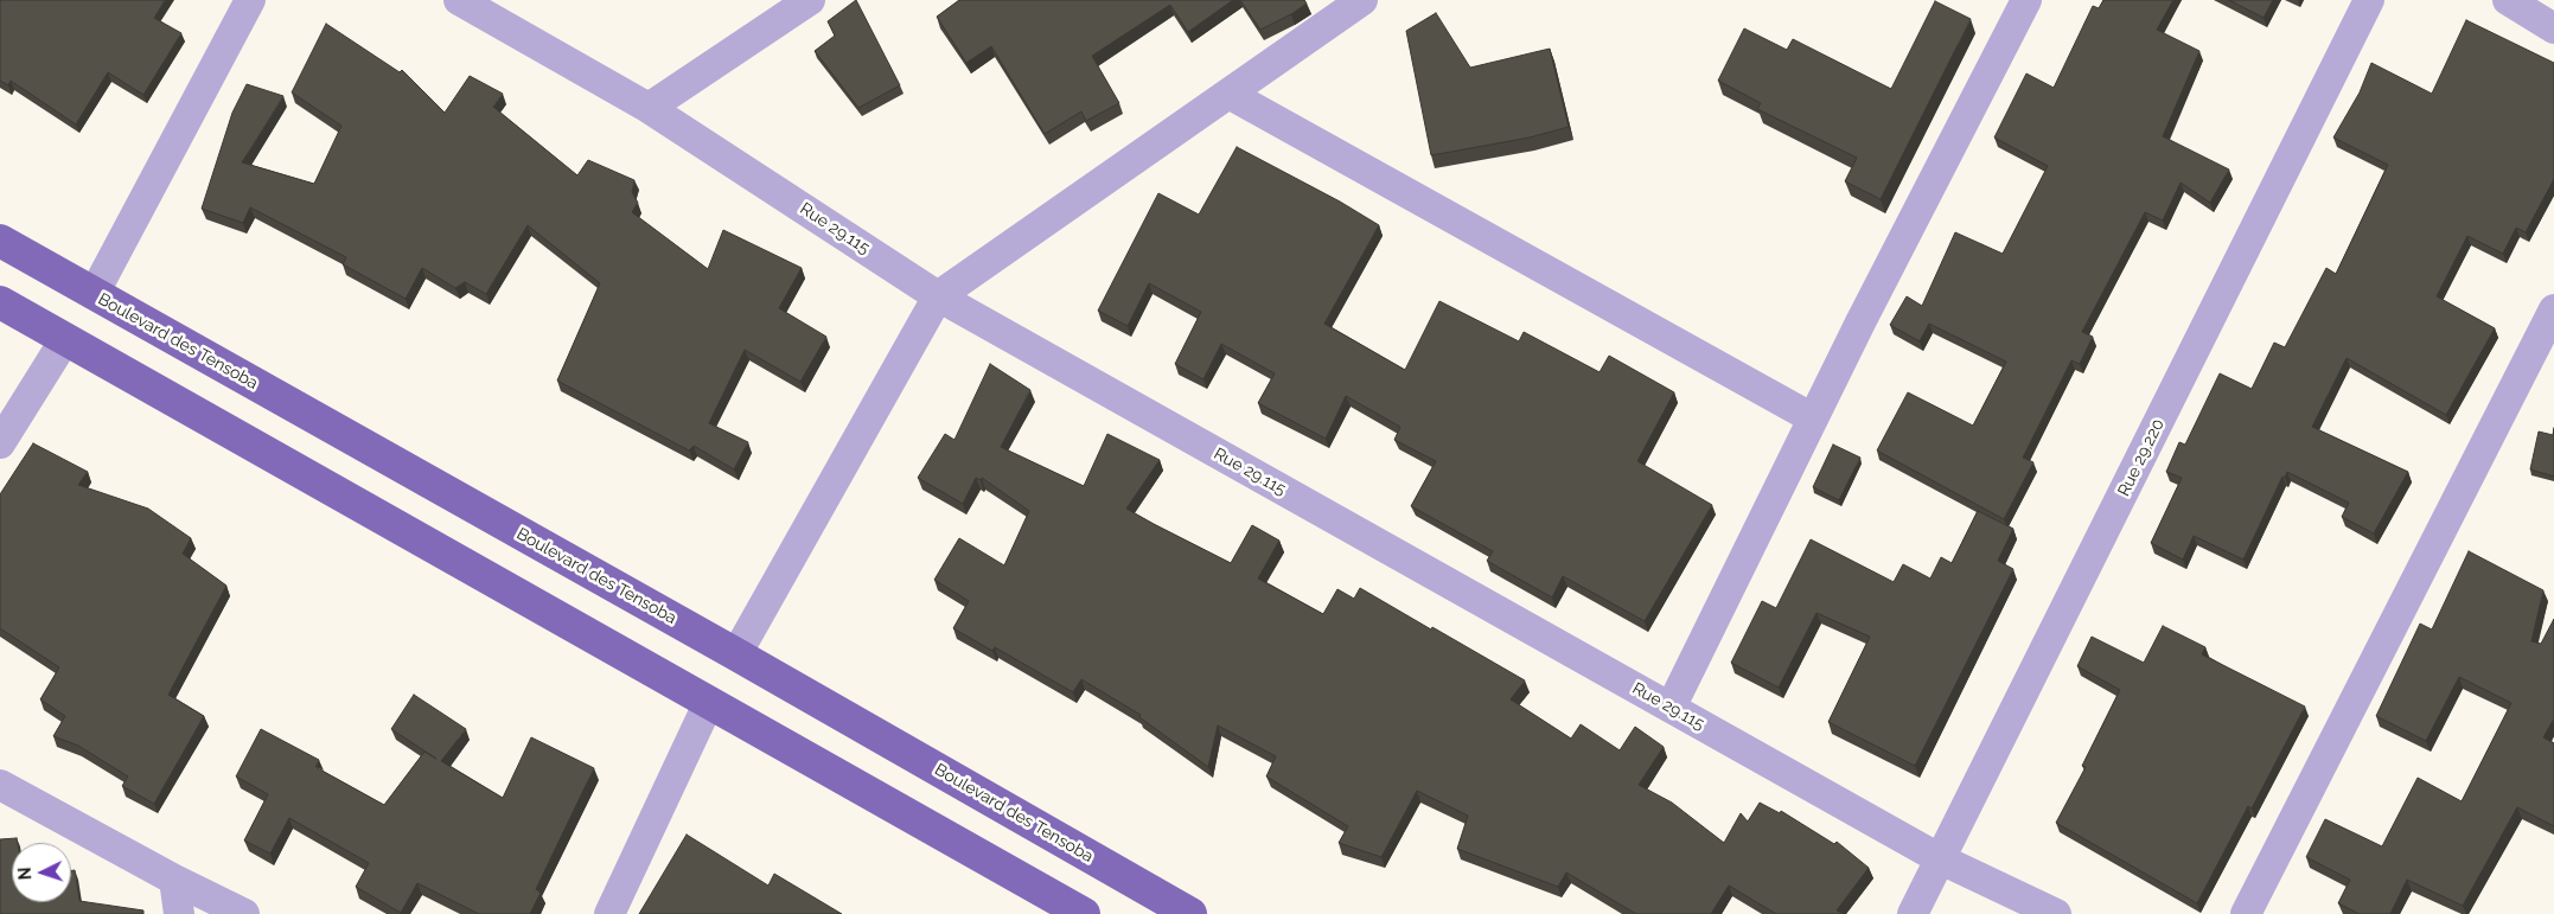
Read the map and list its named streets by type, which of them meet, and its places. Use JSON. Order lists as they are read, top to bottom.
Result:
{
  "streets": {
    "main road": ["Boulevard des Tensoba"],
    "street": ["Rue 29.115", "Rue 29.220"]
  },
  "crossings": [
    ["Rue 29.115", "Rue 29.220"]
  ],
  "north": "left"
}
